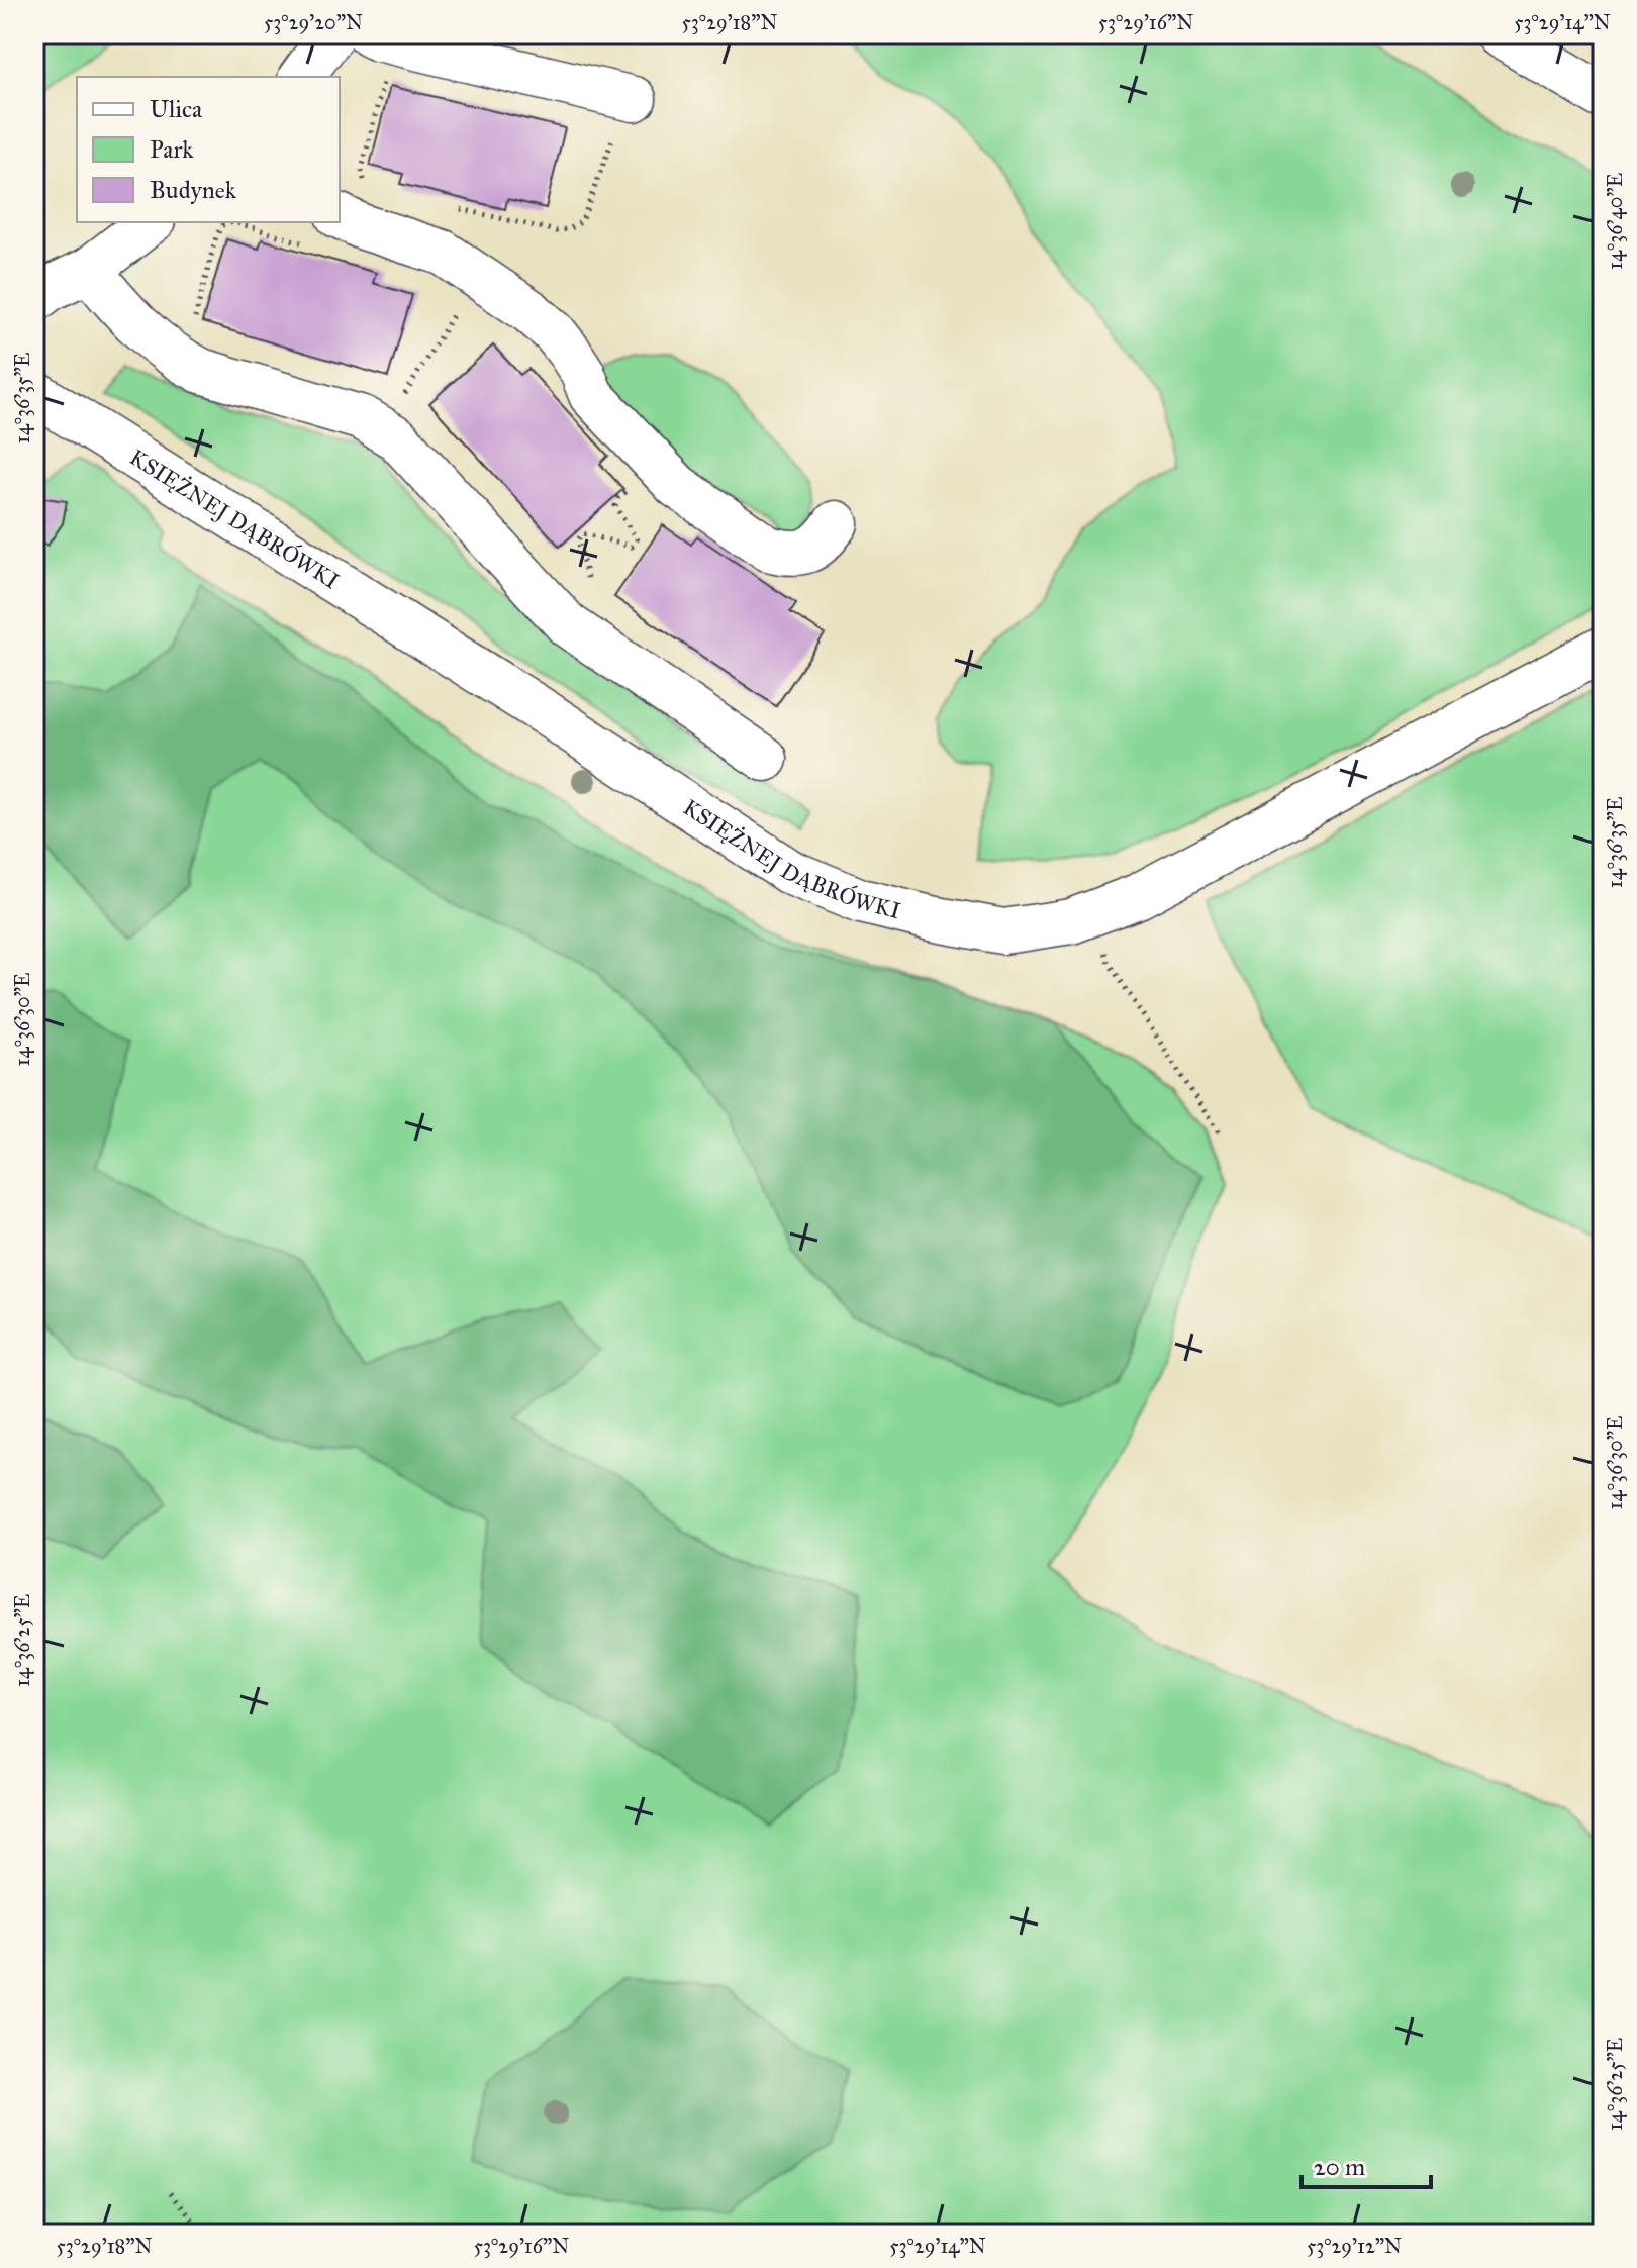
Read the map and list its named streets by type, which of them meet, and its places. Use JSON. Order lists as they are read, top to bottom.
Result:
{
  "streets": {
    "street": ["KSIĘŻNEJ DĄBRÓWKI"]
  },
  "legend": ["Ulica", "Park", "Budynek"],
  "scale_bar": "20 m",
  "coordinates": [
    "53°29'20\"N",
    "53°29'18\"N",
    "53°29'16\"N",
    "53°29'14\"N",
    "14°36'40\"E",
    "14°36'35\"E",
    "14°36'30\"E",
    "14°36'25\"E",
    "53°29'12\"N"
  ]
}
